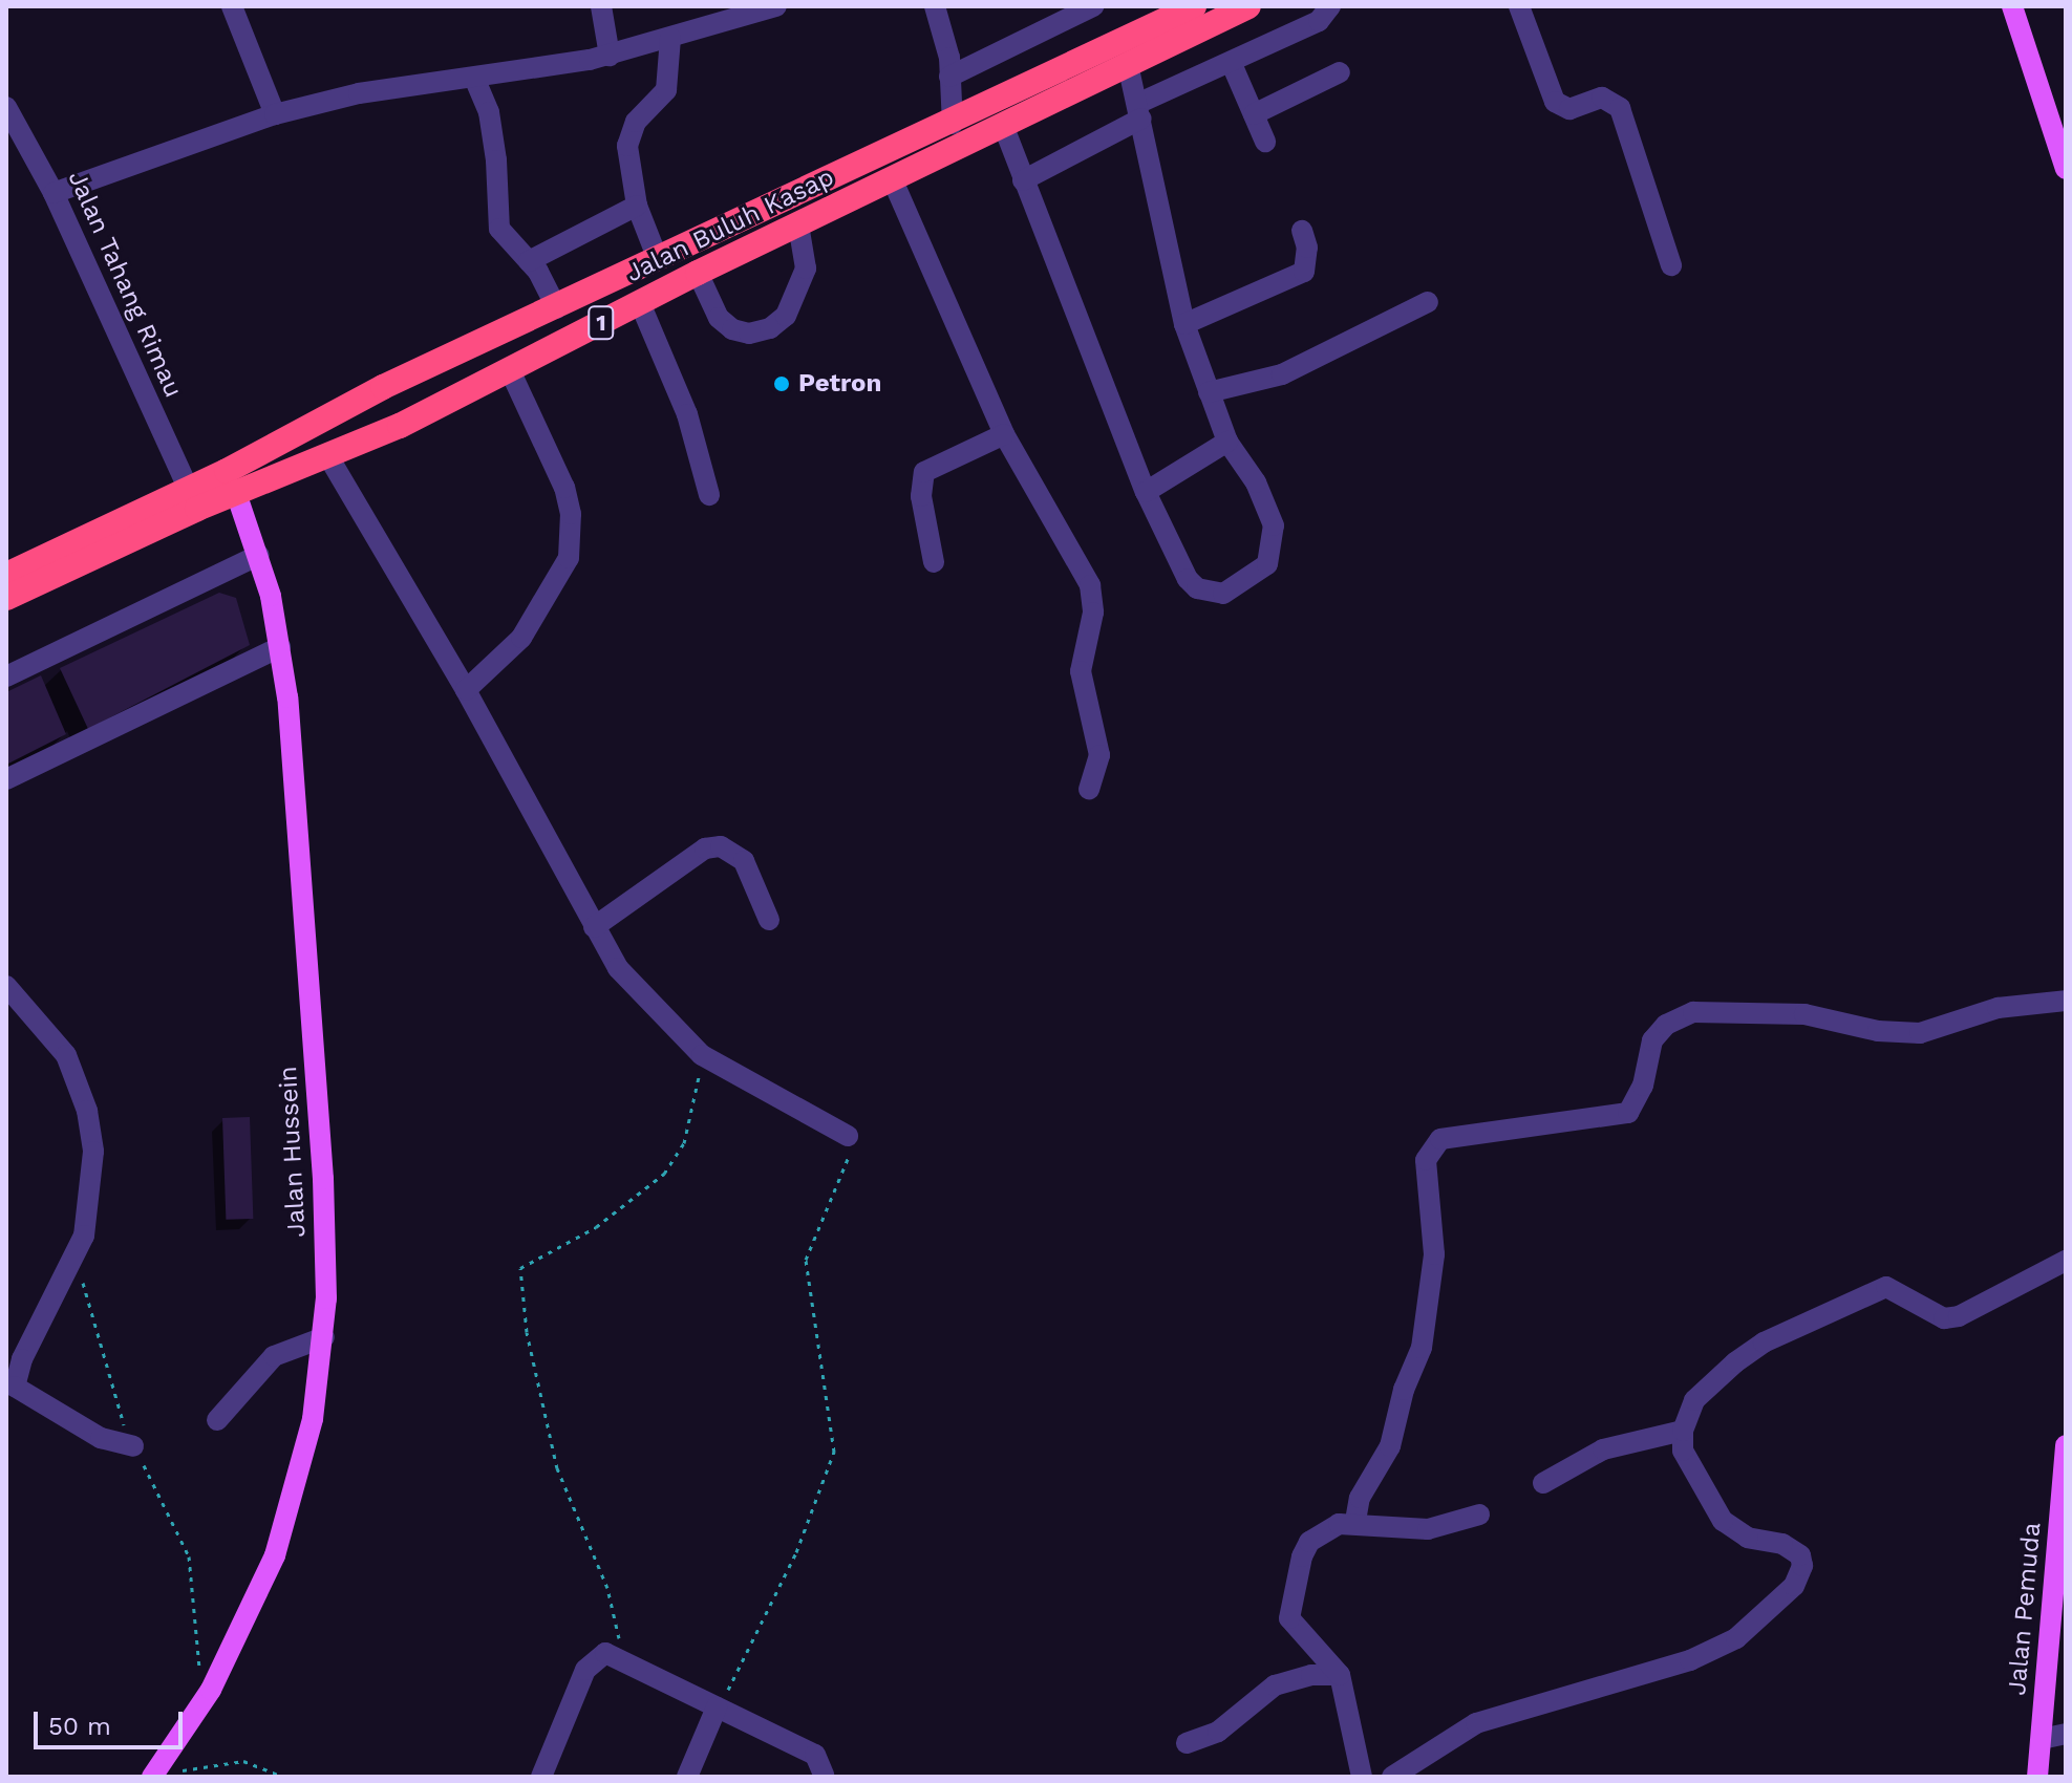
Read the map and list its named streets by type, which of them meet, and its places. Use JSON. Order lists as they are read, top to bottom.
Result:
{
  "streets": {
    "highway": ["Jalan Buluh Kasap", "1"],
    "main road": ["Jalan Hussein", "Jalan Pemuda"],
    "street": ["Jalan Tahang Rimau"]
  },
  "crossings": [
    ["Jalan Buluh Kasap", "Jalan Tahang Rimau"],
    ["Jalan Buluh Kasap", "Jalan Hussein"]
  ],
  "places": ["Petron"],
  "scale_bar": "50 m"
}
